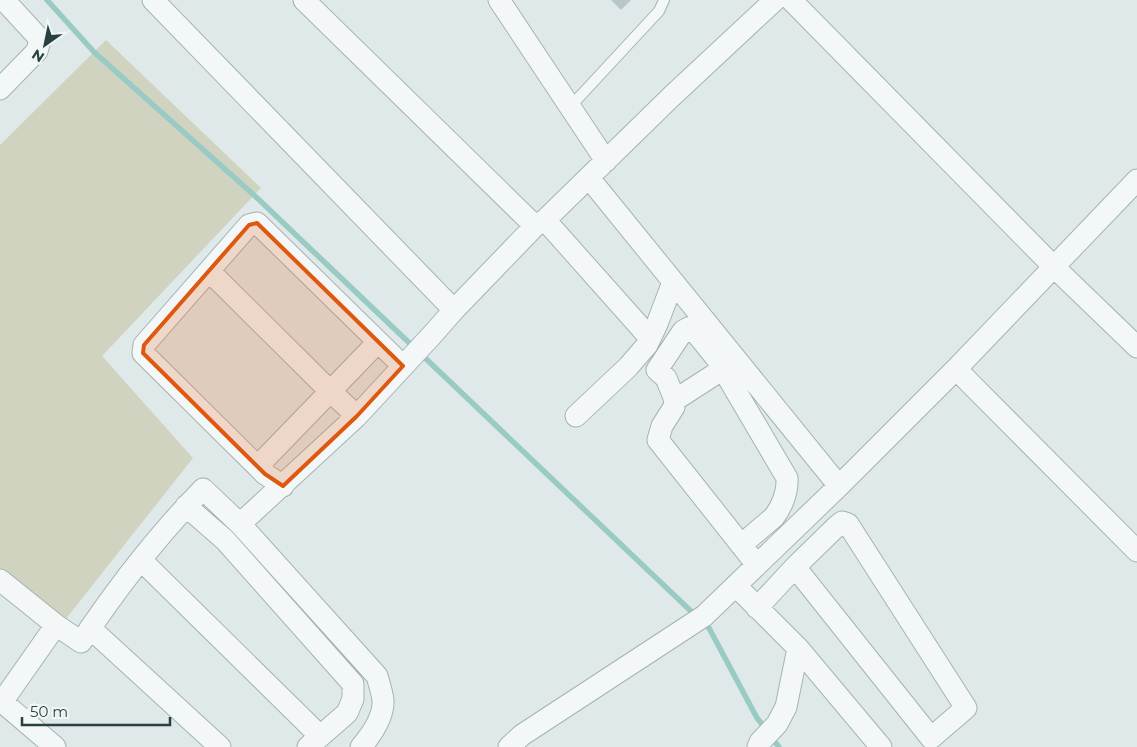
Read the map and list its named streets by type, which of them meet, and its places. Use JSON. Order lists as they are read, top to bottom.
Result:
{
  "scale_bar": "50 m",
  "north": "bottom left"
}
